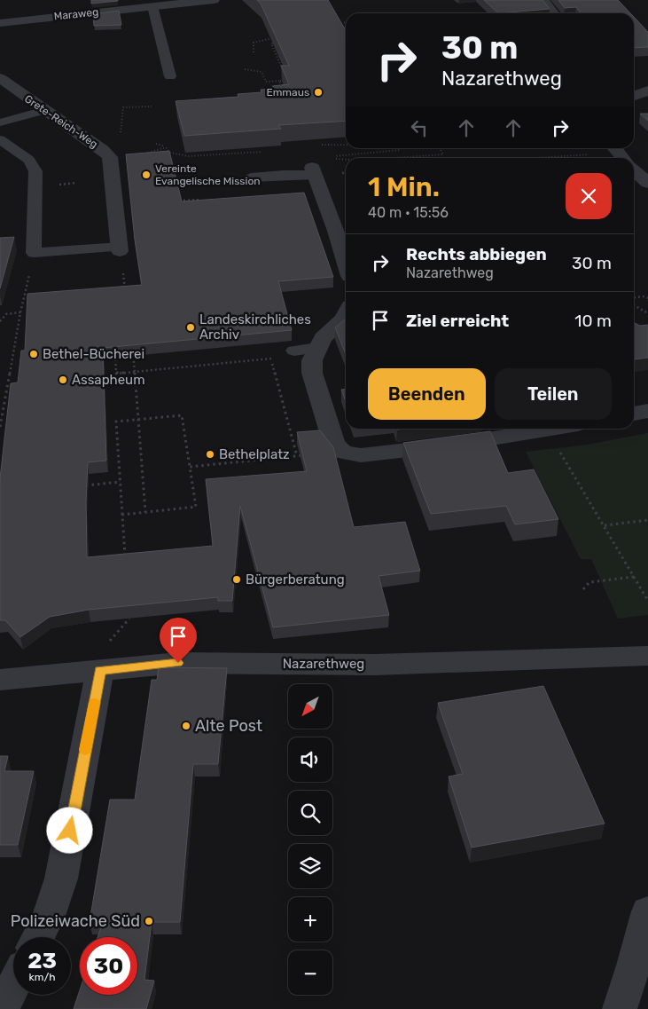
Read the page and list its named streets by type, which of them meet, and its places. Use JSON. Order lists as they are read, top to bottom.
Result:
{
  "streets": {
    "street": ["Maraweg", "Grete-Reich-Weg", "Nazarethweg"]
  },
  "places": [
    "Emmaus",
    "Vereinte Evangelische Mission",
    "Landeskirchliches Archiv",
    "Bethel-Bücherei",
    "Assapheum",
    "Bethelplatz",
    "Bürgerberatung",
    "Alte Post",
    "Polizeiwache Süd"
  ],
  "north": "bottom left",
  "page": {
    "turn": ["30 m", "Nazarethweg"],
    "heading": ["1 Min.", "40 m · 15:56"],
    "list": [
      {
        "name": "Rechts abbiegen",
        "note": "Nazarethweg",
        "value": "30 m"
      },
      {
        "name": "Ziel erreicht",
        "value": "10 m"
      }
    ],
    "buttons": ["Beenden", "Teilen"],
    "map_buttons": ["+", "−"],
    "speed": "23 km/h",
    "limit": "30"
  }
}
